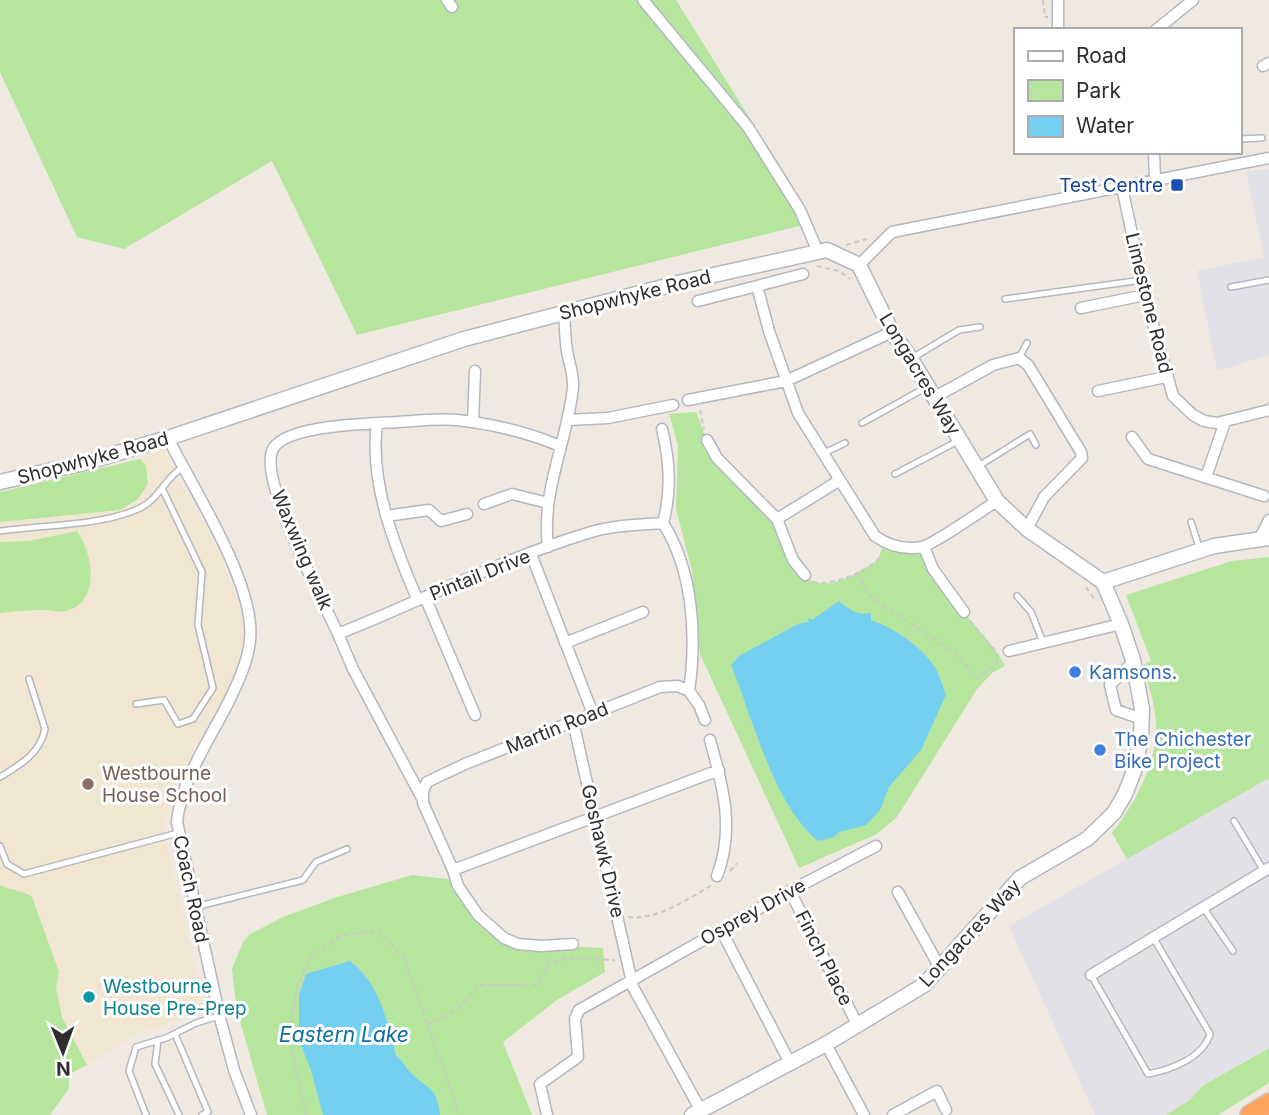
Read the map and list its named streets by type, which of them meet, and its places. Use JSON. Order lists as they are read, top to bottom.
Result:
{
  "streets": {
    "main road": ["Shopwhyke Road", "Longacres Way"],
    "street": [
      "Limestone Road",
      "Waxwing walk",
      "Pintail Drive",
      "Martin Road",
      "Goshawk Drive",
      "Coach Road",
      "Osprey Drive",
      "Finch Place"
    ]
  },
  "crossings": [
    ["Shopwhyke Road", "Coach Road"],
    ["Longacres Way", "Goshawk Drive"],
    ["Longacres Way", "Finch Place"],
    ["Waxwing walk", "Pintail Drive"],
    ["Martin Road", "Goshawk Drive"],
    ["Goshawk Drive", "Osprey Drive"],
    ["Osprey Drive", "Finch Place"]
  ],
  "water": ["Eastern Lake"],
  "places": {
    "transit": ["Test Centre"],
    "other": [
      "Kamsons.",
      "The Chichester Bike Project",
      "Westbourne House School",
      "Westbourne House Pre-Prep"
    ]
  },
  "legend": ["Road", "Park", "Water"],
  "north": "bottom"
}
